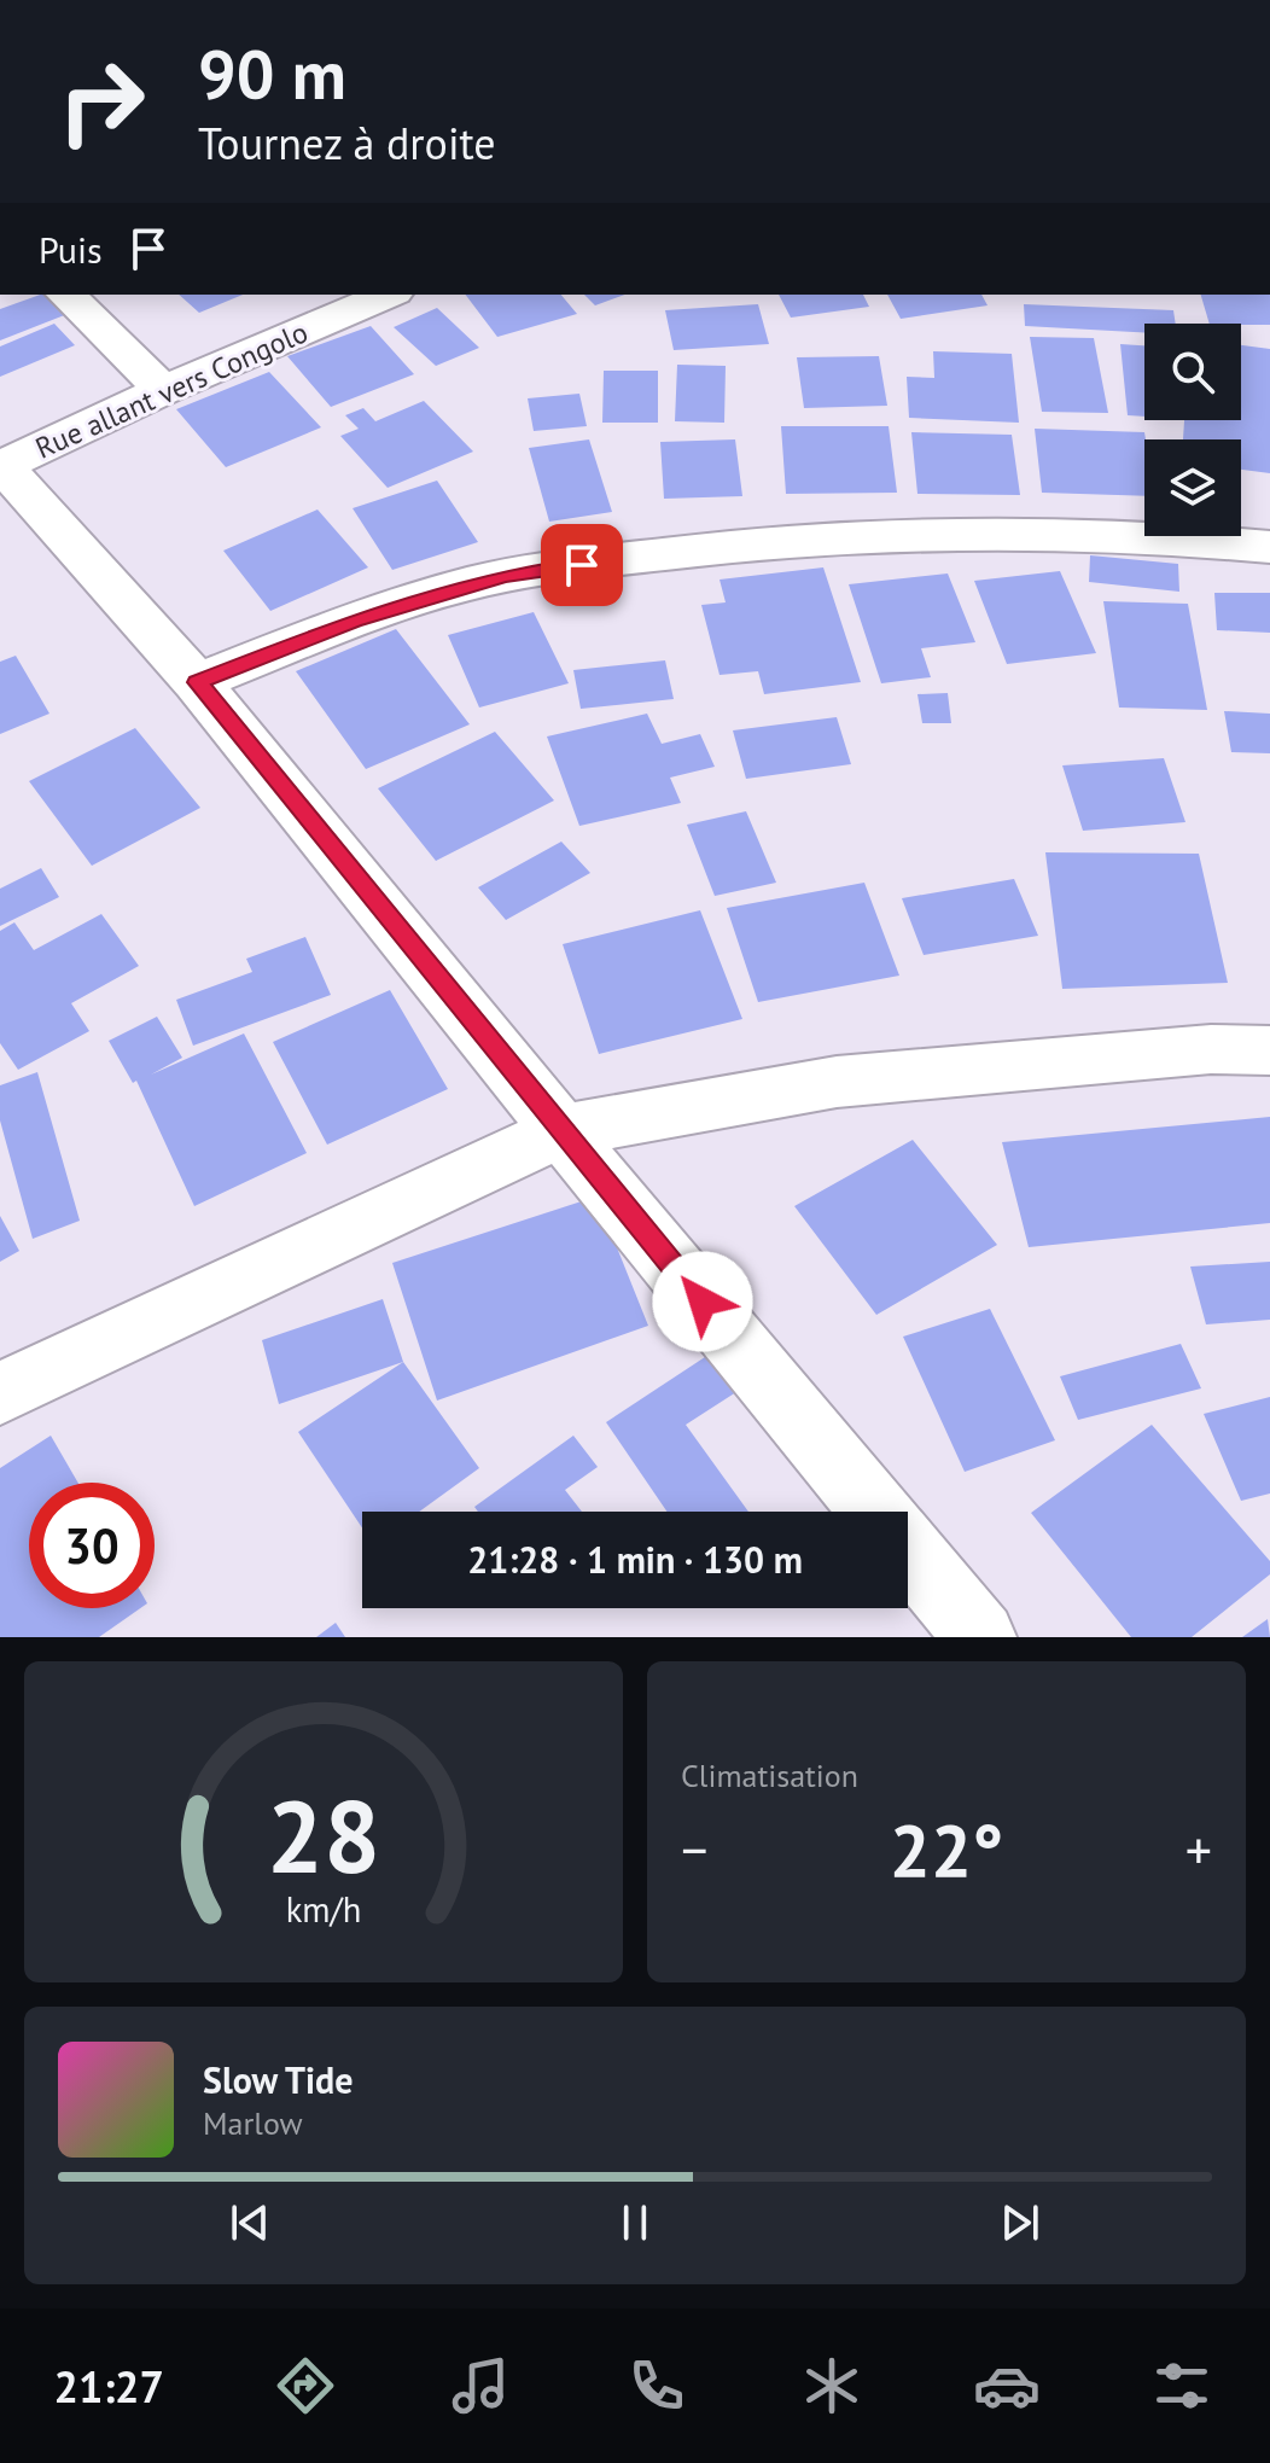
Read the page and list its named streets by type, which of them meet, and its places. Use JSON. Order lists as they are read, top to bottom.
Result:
{
  "streets": {
    "street": ["Rue allant vers Congolo"]
  },
  "page": {
    "turn": ["90 m", "Tournez à droite"],
    "then": "Puis",
    "limit": "30",
    "trip": "21:28 · 1 min · 130 m",
    "tile": "Climatisation",
    "heat": ["−", "22°", "+"],
    "song": ["Slow Tide", "Marlow"],
    "tabs": "21:27",
    "gauge": ["28", "km/h"]
  }
}
